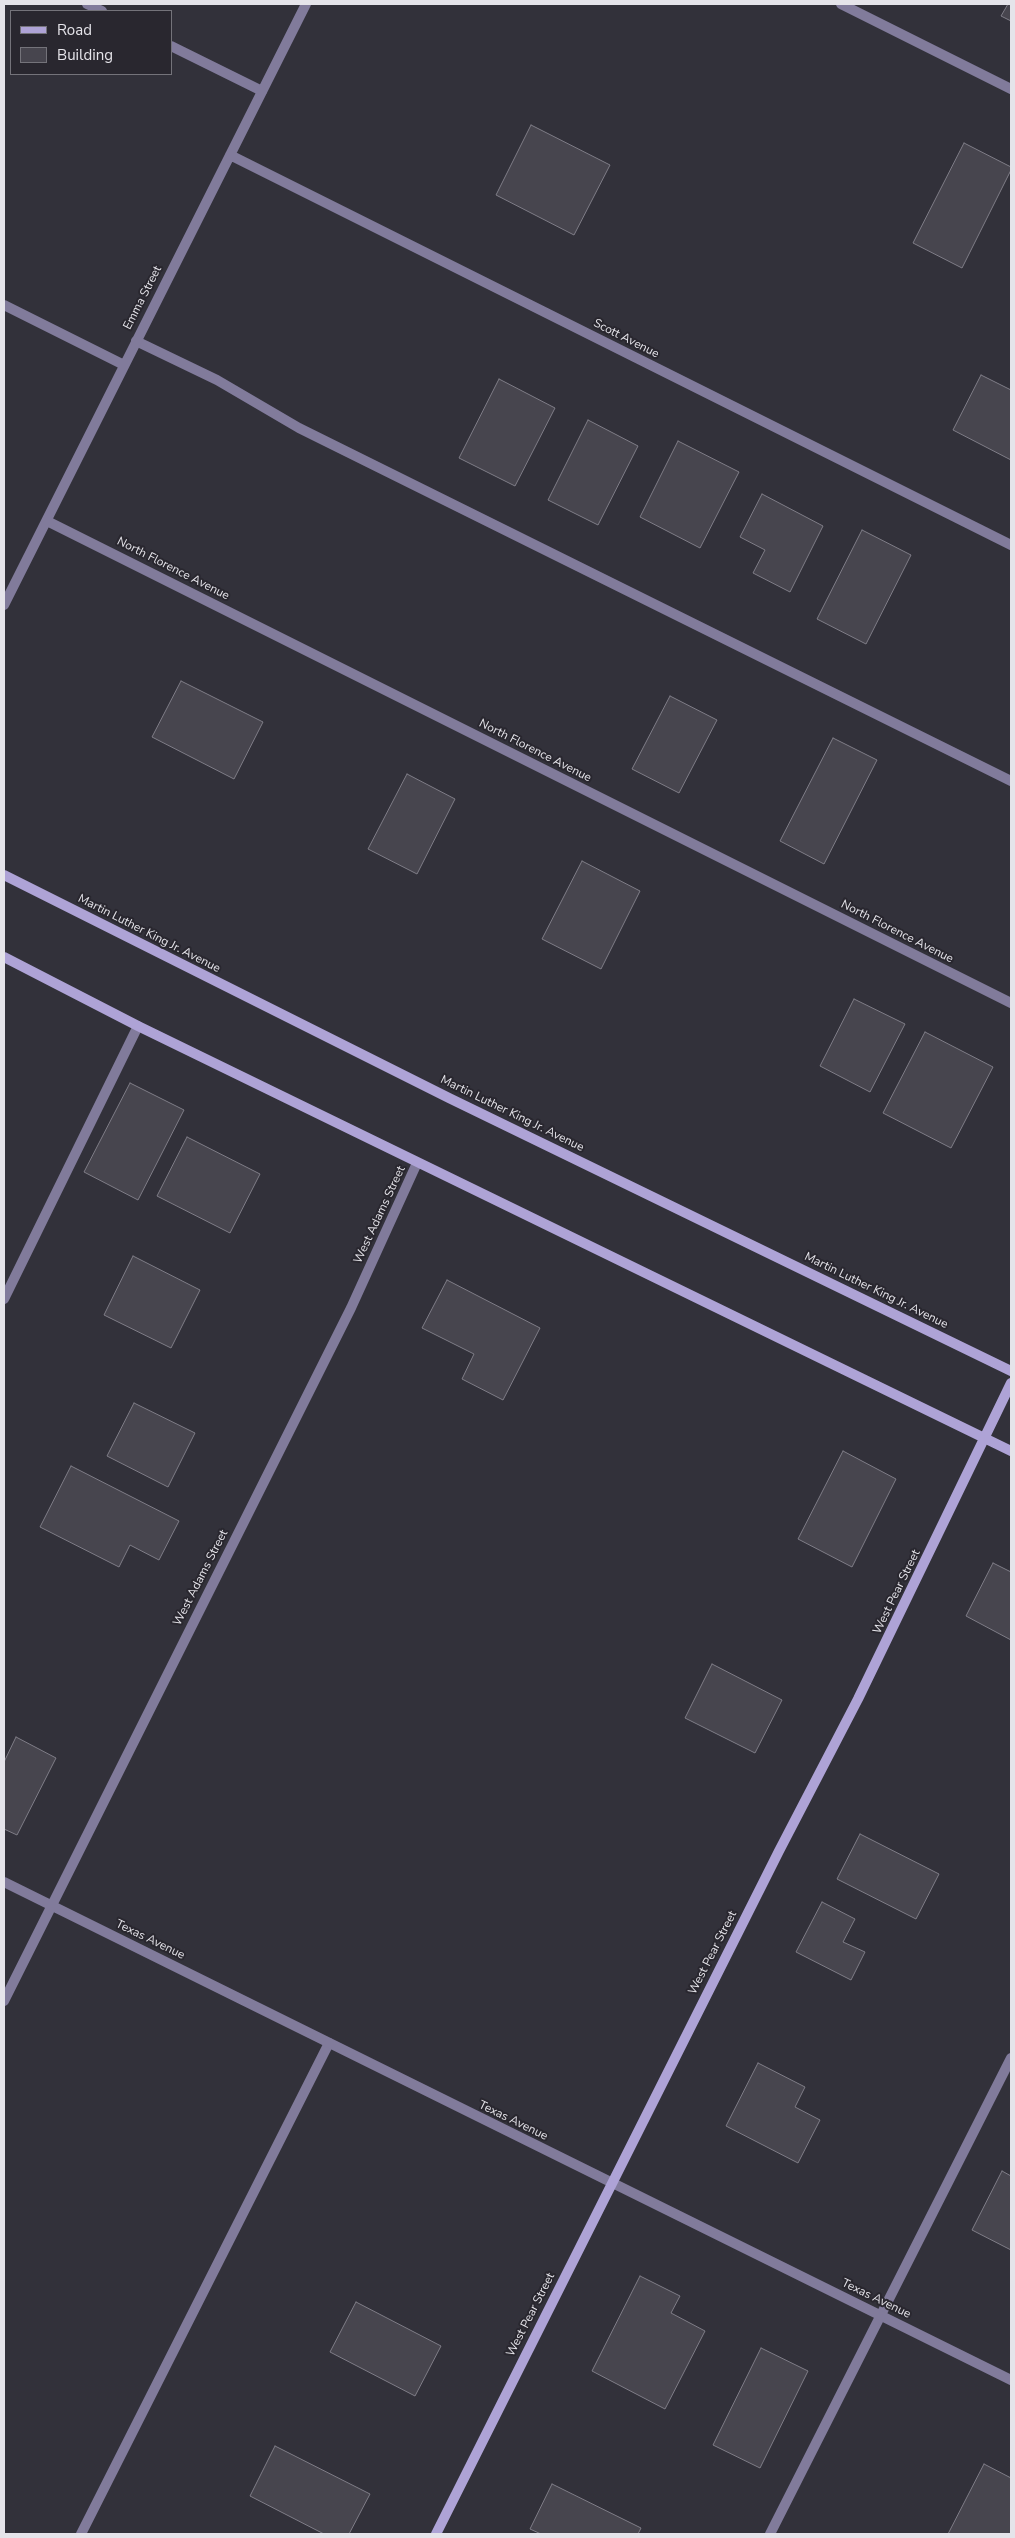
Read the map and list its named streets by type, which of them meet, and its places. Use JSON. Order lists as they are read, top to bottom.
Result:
{
  "streets": {
    "main road": ["Martin Luther King Jr. Avenue", "West Pear Street"],
    "street": [
      "Emma Street",
      "Scott Avenue",
      "North Florence Avenue",
      "West Adams Street",
      "Texas Avenue"
    ]
  },
  "crossings": [
    ["Emma Street", "Scott Avenue"],
    ["Emma Street", "North Florence Avenue"],
    ["West Adams Street", "Texas Avenue"],
    ["West Pear Street", "Texas Avenue"]
  ],
  "legend": ["Road", "Building"]
}
